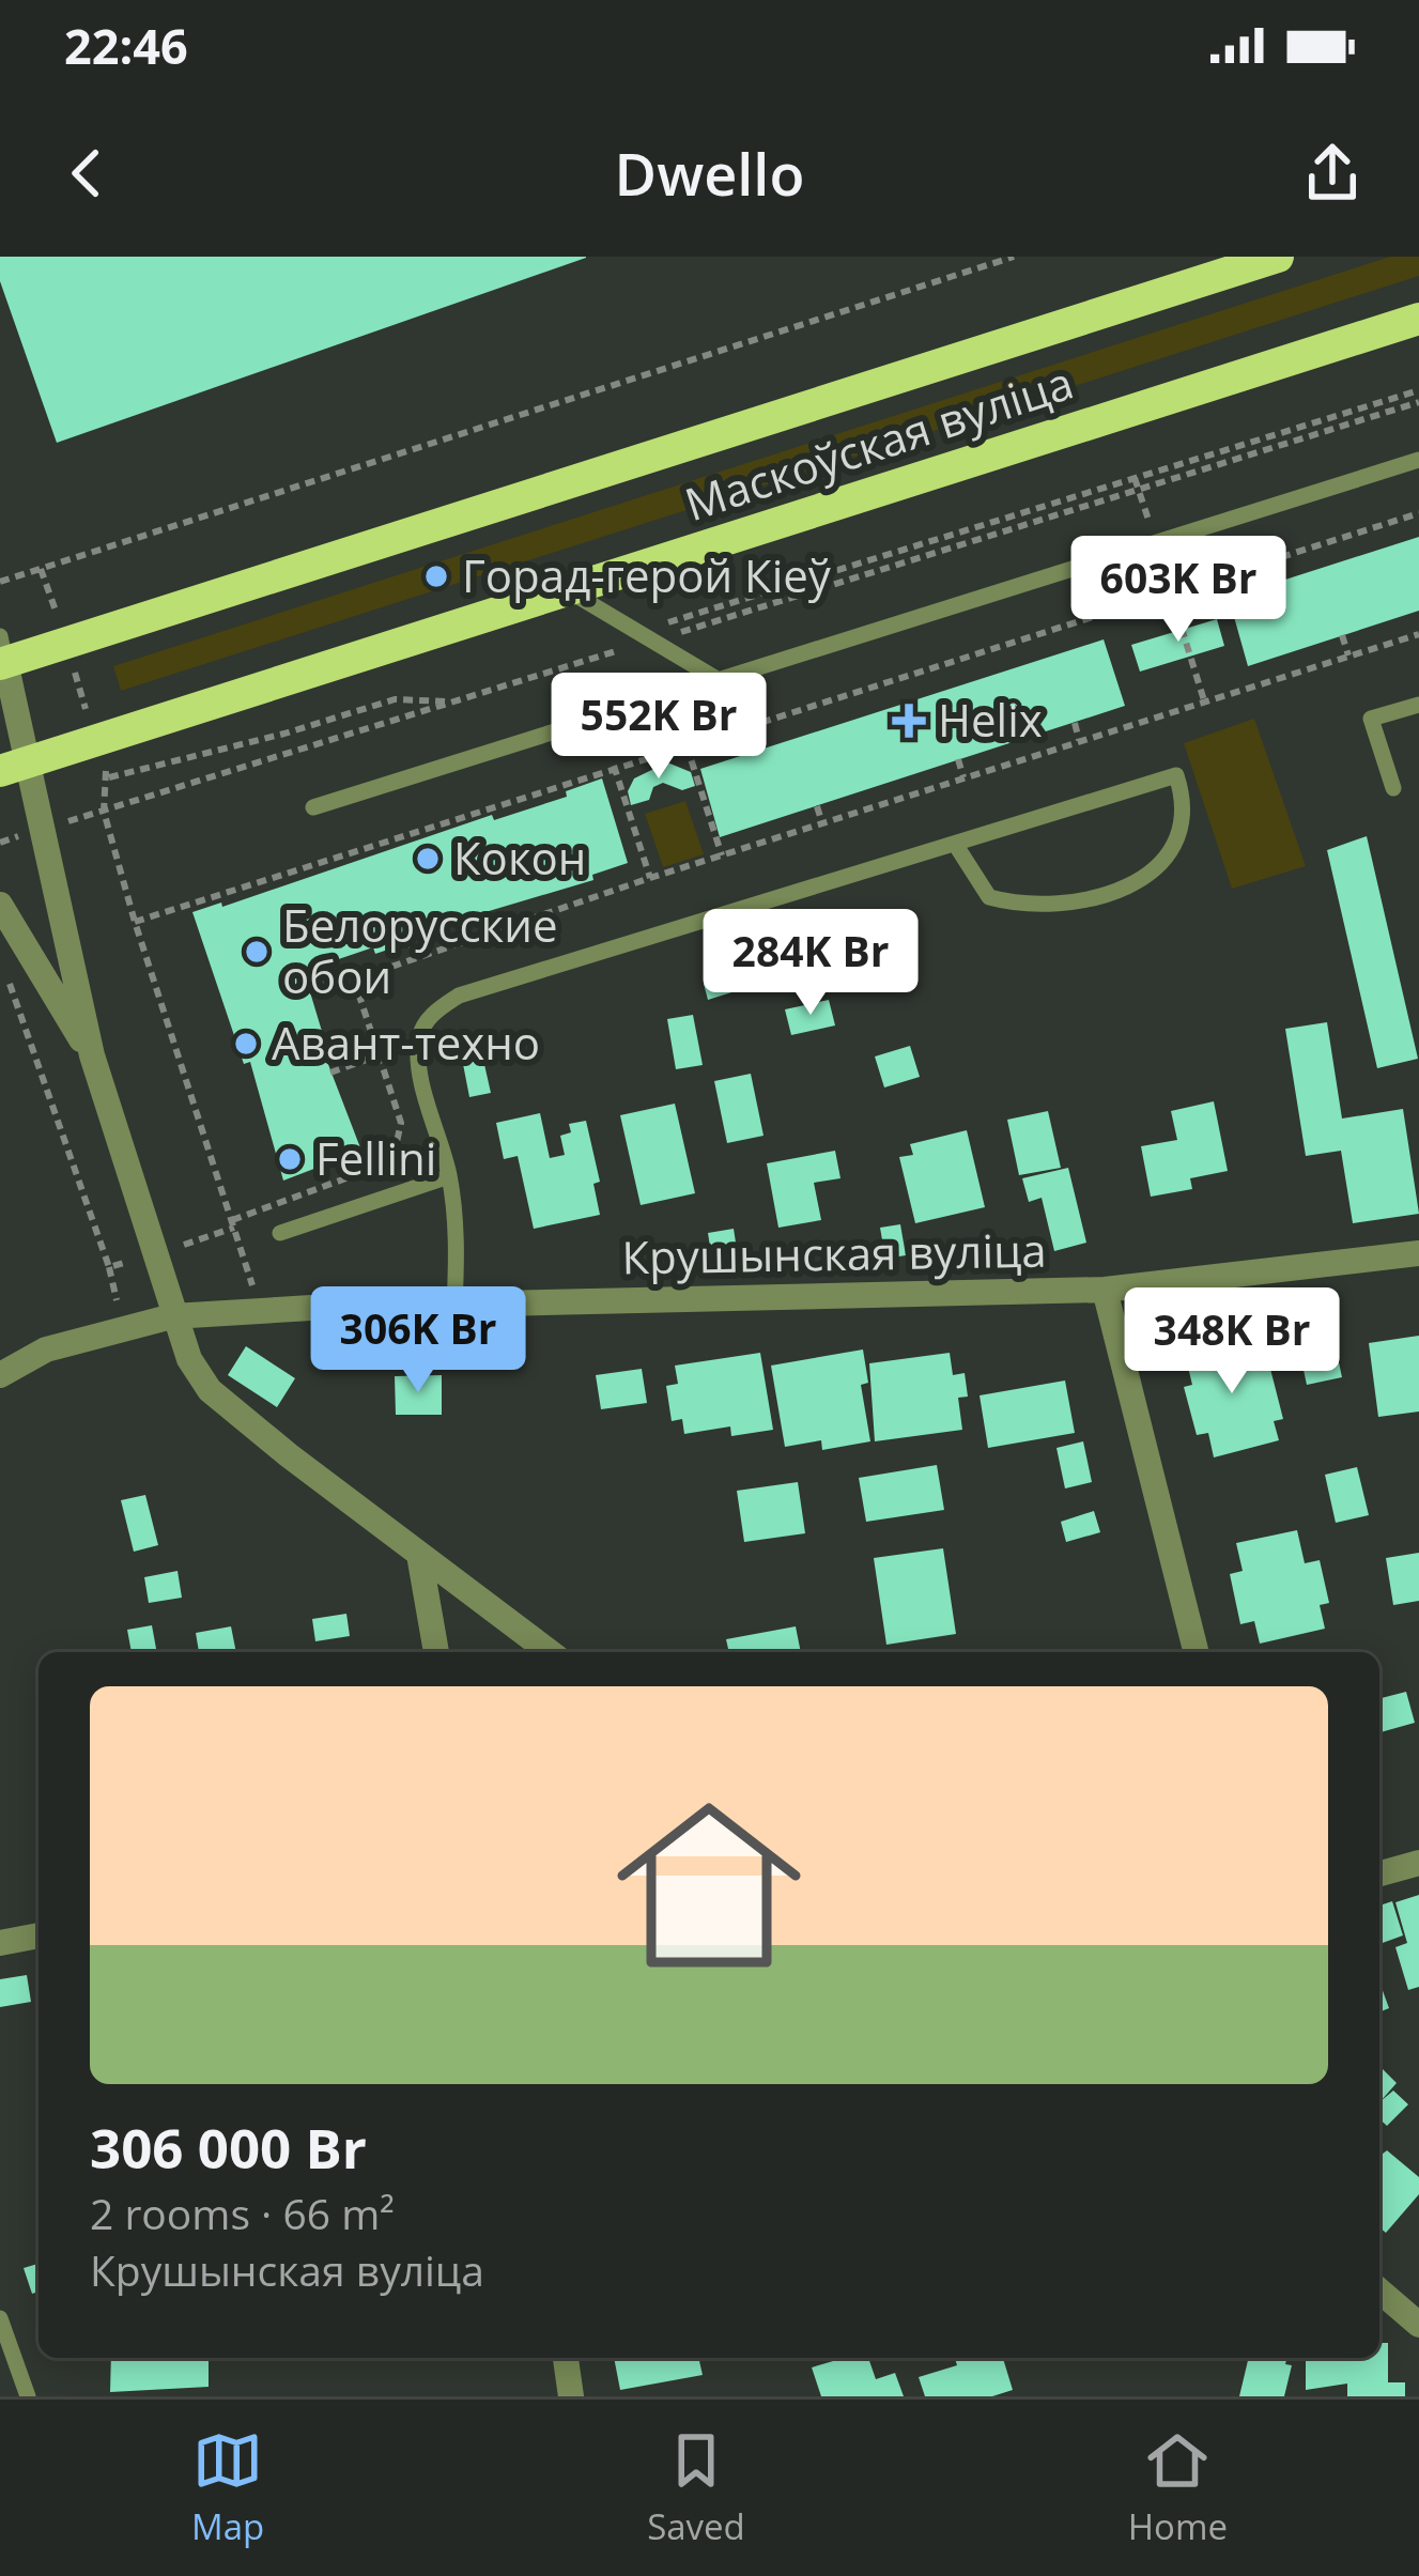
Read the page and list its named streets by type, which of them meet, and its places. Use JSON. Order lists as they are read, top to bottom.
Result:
{
  "streets": {
    "main road": ["Маскоўская вуліца"],
    "street": ["Крушынская вуліца"]
  },
  "places": {
    "other": [
      "Горад-герой Кіеў",
      "Кокон",
      "Белорусские обои",
      "Авант-техно",
      "Fellini"
    ],
    "health": ["Helix"]
  },
  "page": {
    "status": "22:46",
    "header": "Dwello",
    "price": [
      "603K Br",
      "552K Br",
      "284K Br",
      "306K Br",
      "348K Br"
    ],
    "list": [
      {
        "name": "306 000 Br",
        "note": "2 rooms · 66 m² · Крушынская вуліца"
      }
    ],
    "tabs": ["Map", "Saved", "Home"]
  }
}
